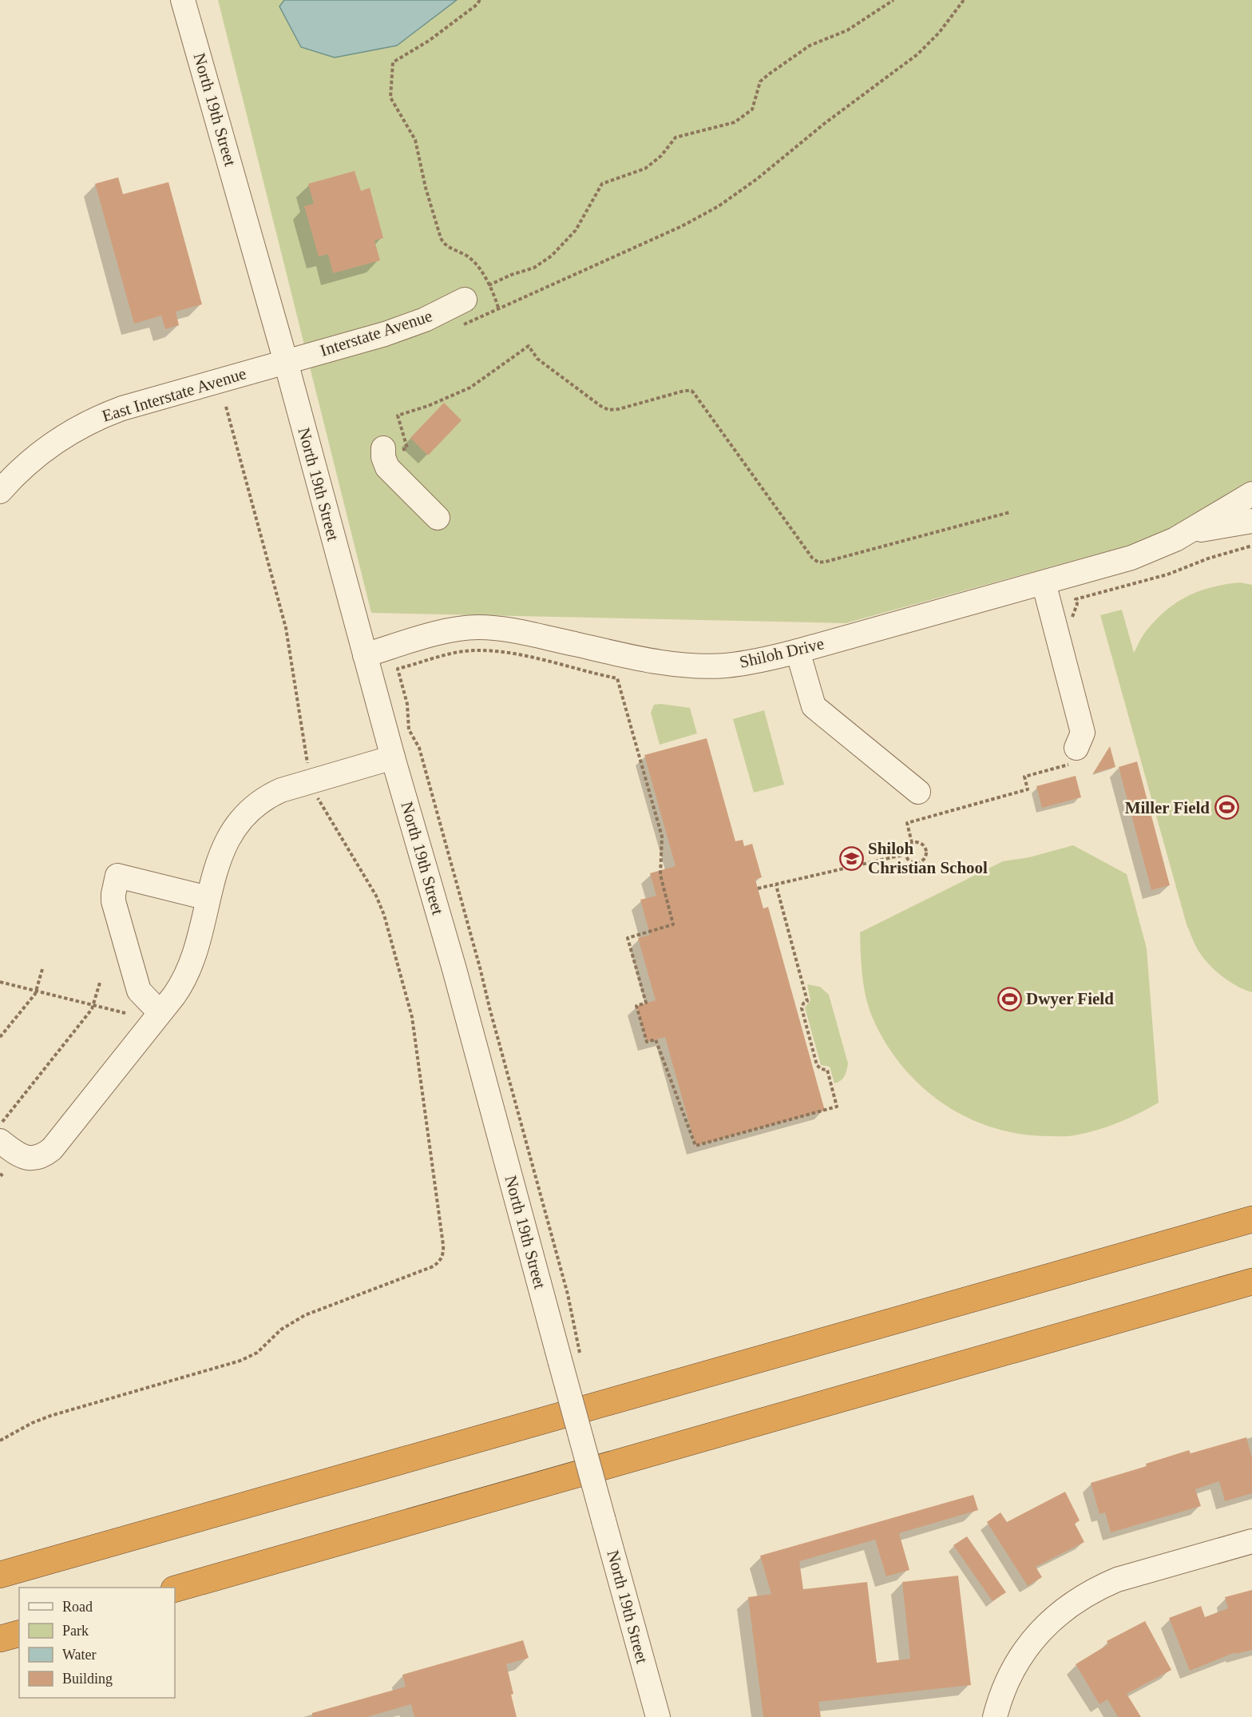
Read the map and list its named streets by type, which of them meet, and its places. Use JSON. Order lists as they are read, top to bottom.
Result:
{
  "streets": {
    "street": [
      "North 19th Street",
      "Interstate Avenue",
      "East Interstate Avenue",
      "Shiloh Drive"
    ]
  },
  "crossings": [
    ["North 19th Street", "Interstate Avenue"],
    ["North 19th Street", "East Interstate Avenue"],
    ["North 19th Street", "Shiloh Drive"],
    ["Interstate Avenue", "East Interstate Avenue"]
  ],
  "places": {
    "sports": ["Miller Field", "Dwyer Field"],
    "school or university": ["Shiloh Christian School"]
  },
  "legend": [
    "Road",
    "Park",
    "Water",
    "Building"
  ]
}
